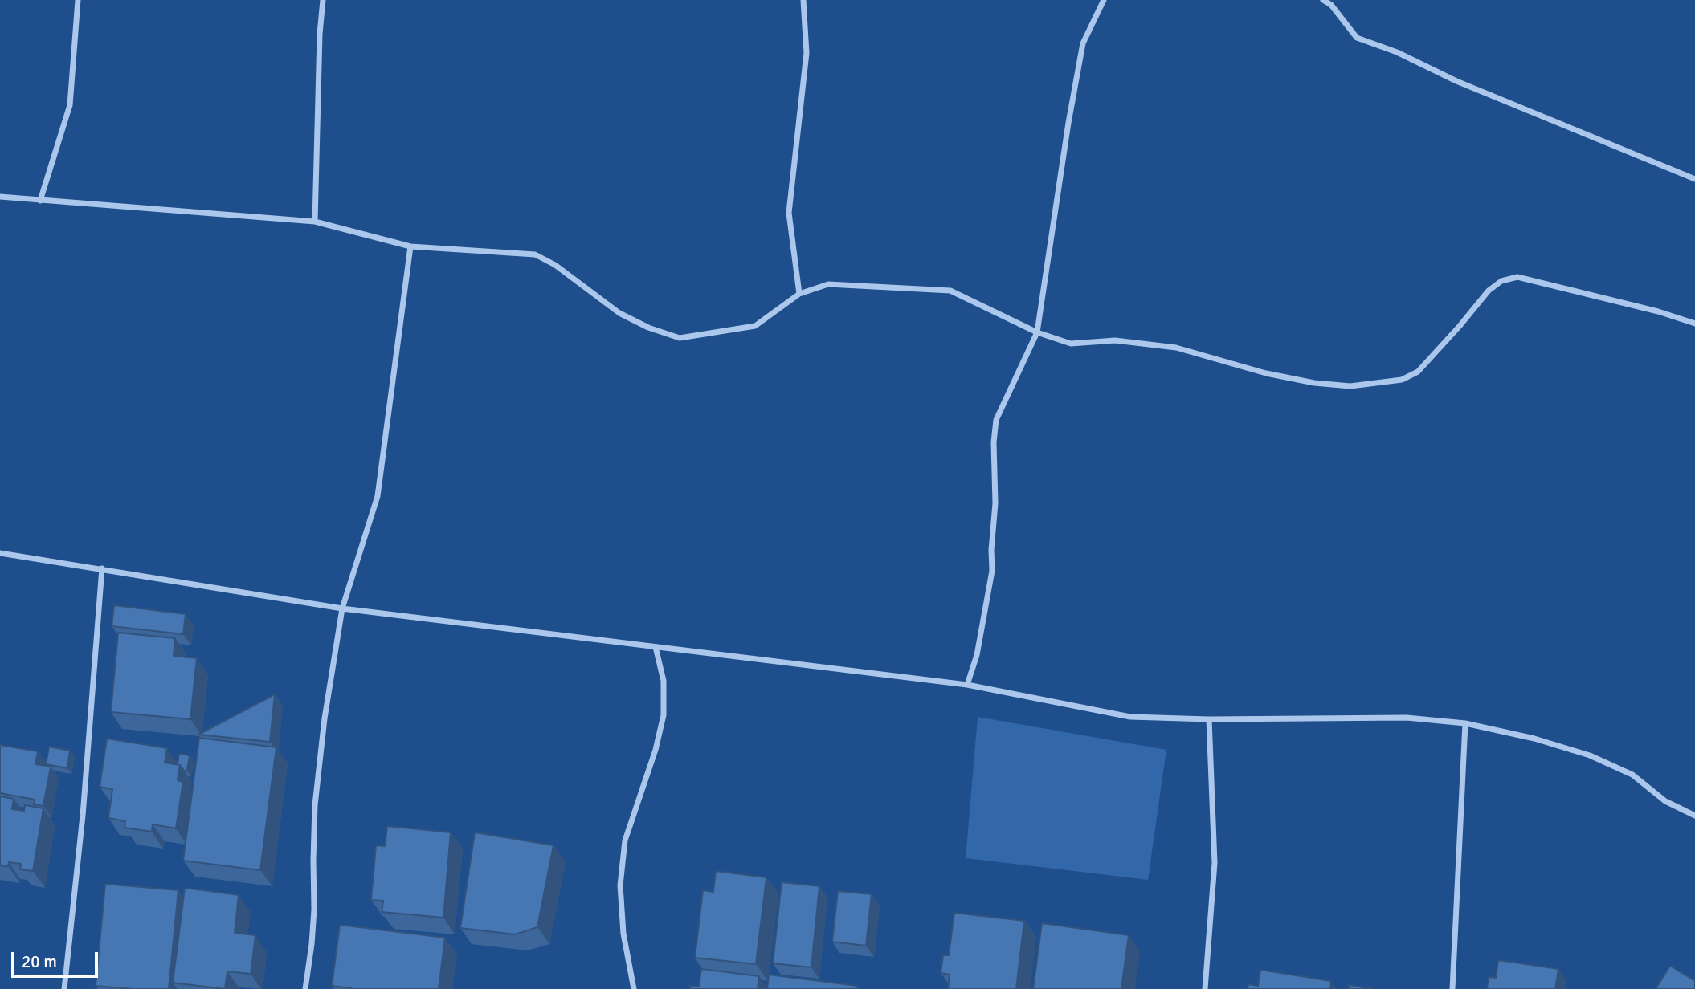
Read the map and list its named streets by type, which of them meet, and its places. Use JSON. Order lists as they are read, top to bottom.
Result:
{
  "scale_bar": "20 m"
}
